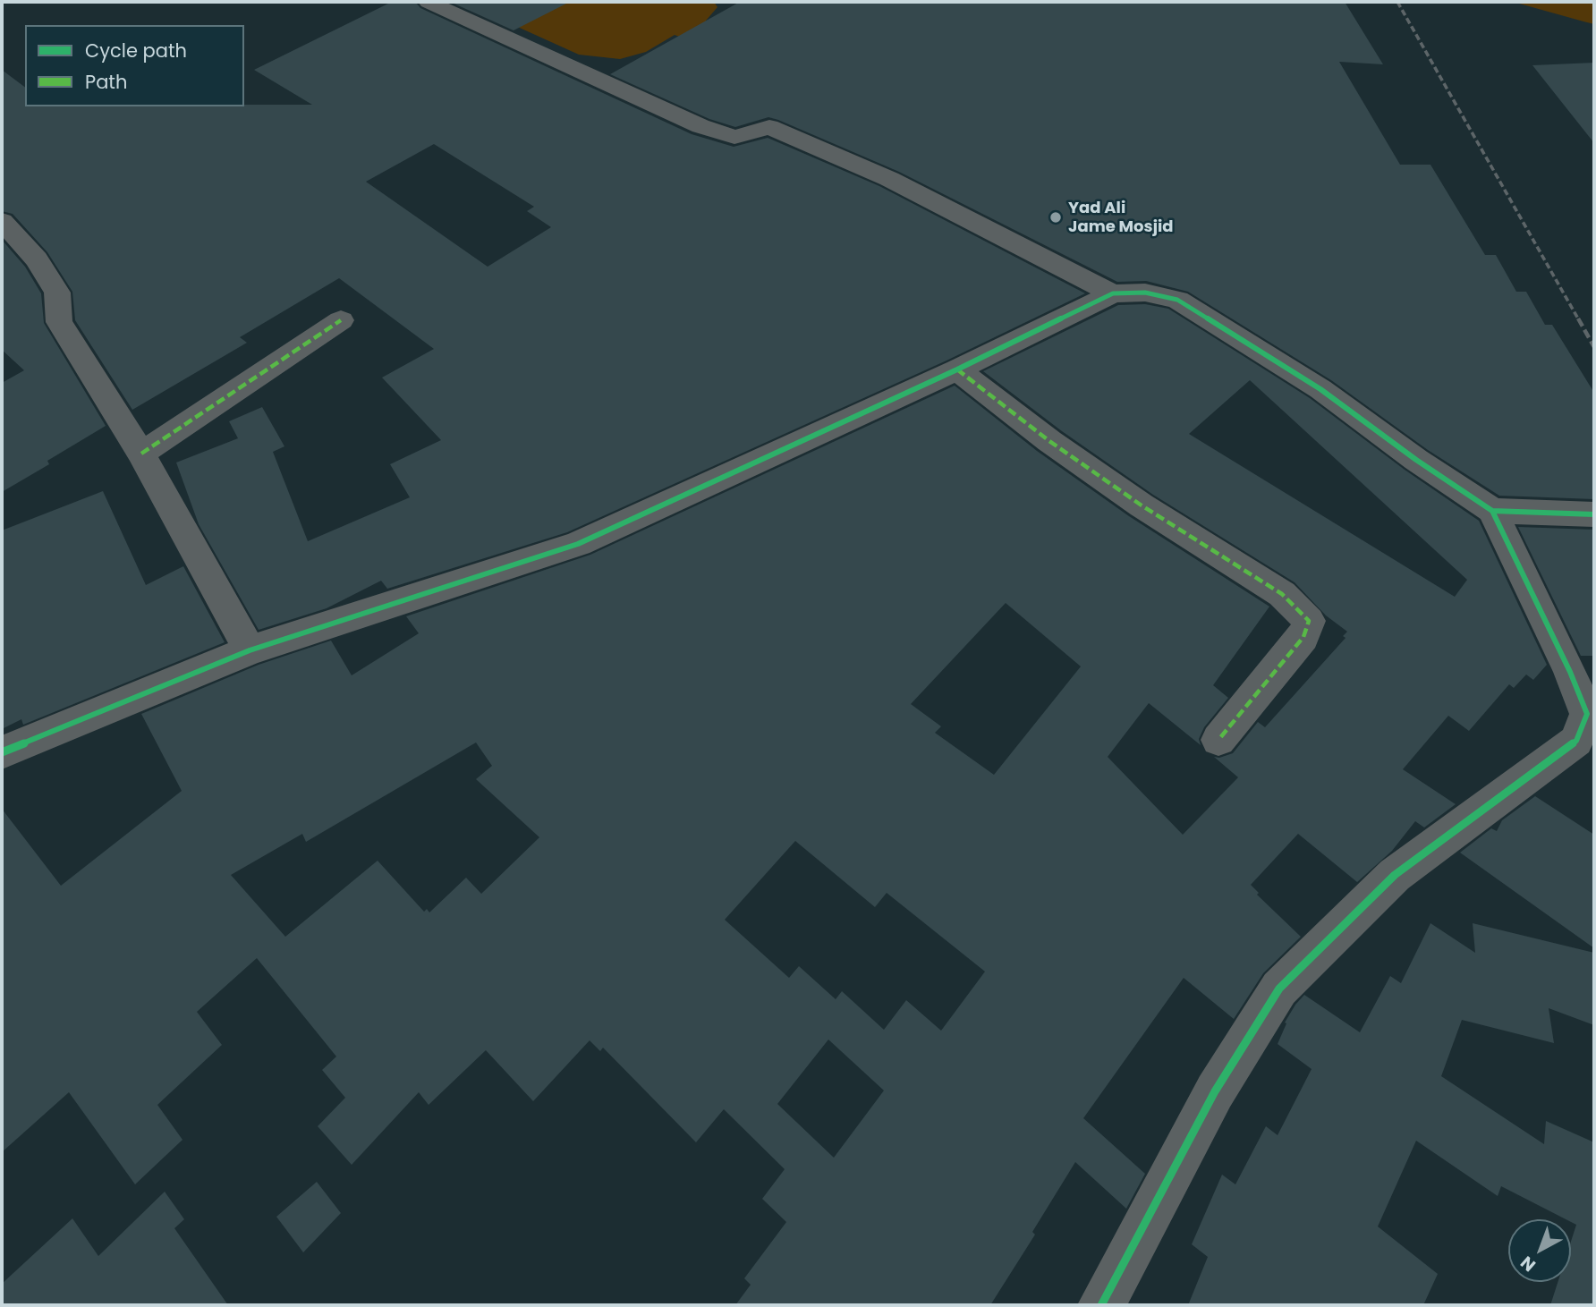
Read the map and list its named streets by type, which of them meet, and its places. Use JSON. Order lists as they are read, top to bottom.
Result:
{
  "places": ["Yad Ali Jame Mosjid"],
  "legend": ["Cycle path", "Path"],
  "north": "bottom left"
}
